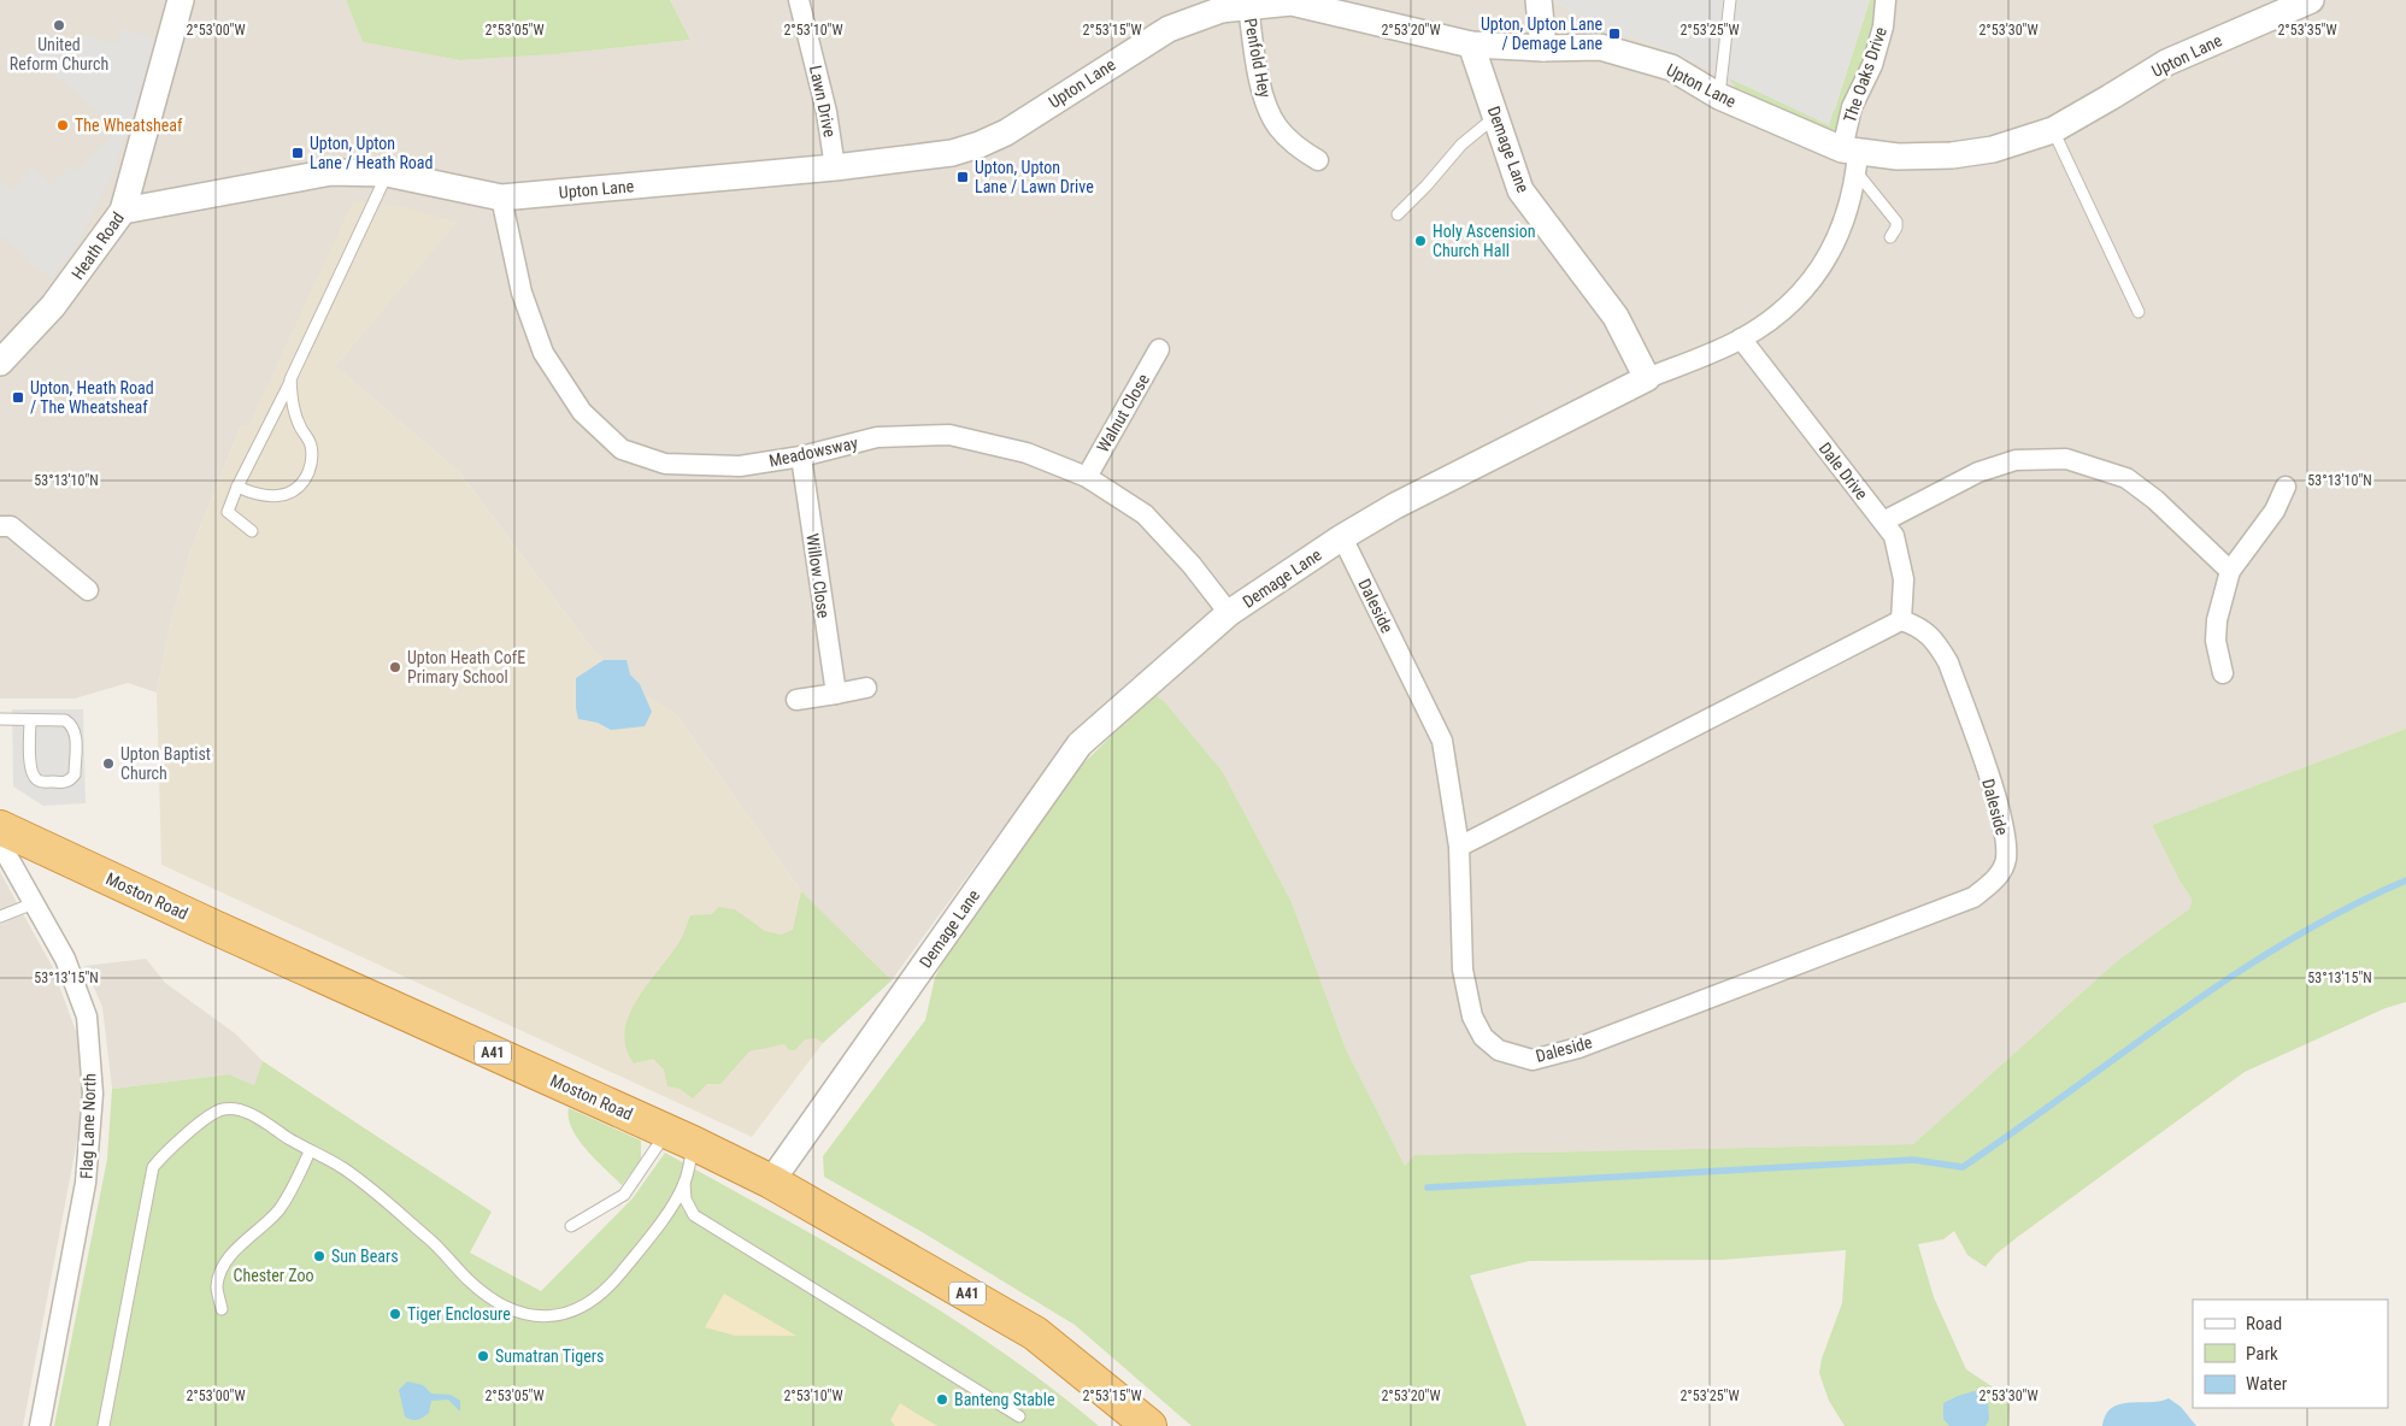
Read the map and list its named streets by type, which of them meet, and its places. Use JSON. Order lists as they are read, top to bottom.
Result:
{
  "streets": {
    "highway": ["Moston Road", "A41"],
    "street": [
      "Upton Lane",
      "Penfold Hey",
      "The Oaks Drive",
      "Lawn Drive",
      "Demage Lane",
      "Heath Road",
      "Walnut Close",
      "Meadowsway",
      "Dale Drive",
      "Willow Close",
      "Daleside",
      "Flag Lane North"
    ]
  },
  "crossings": [
    ["Upton Lane", "Penfold Hey"],
    ["Upton Lane", "The Oaks Drive"],
    ["Upton Lane", "Lawn Drive"],
    ["Upton Lane", "Demage Lane"],
    ["Upton Lane", "Heath Road"],
    ["Upton Lane", "Meadowsway"],
    ["The Oaks Drive", "Demage Lane"],
    ["The Oaks Drive", "Dale Drive"],
    ["Demage Lane", "Meadowsway"],
    ["Demage Lane", "Daleside"],
    ["Demage Lane", "Moston Road"],
    ["Walnut Close", "Meadowsway"],
    ["Meadowsway", "Willow Close"],
    ["Dale Drive", "Daleside"]
  ],
  "parks": ["Chester Zoo"],
  "places": {
    "other": [
      "United Reform Church",
      "The Wheatsheaf",
      "Holy Ascension Church Hall",
      "Upton Heath CofE Primary School",
      "Upton Baptist Church",
      "Sun Bears",
      "Tiger Enclosure",
      "Sumatran Tigers",
      "Banteng Stable"
    ],
    "transit": [
      "Upton, Upton Lane / Demage Lane",
      "Upton, Upton Lane / Heath Road",
      "Upton, Upton Lane / Lawn Drive",
      "Upton, Heath Road / The Wheatsheaf"
    ]
  },
  "legend": ["Road", "Park", "Water"],
  "coordinates": [
    "2°53'00\"W",
    "2°53'05\"W",
    "2°53'10\"W",
    "2°53'15\"W",
    "2°53'20\"W",
    "2°53'25\"W",
    "2°53'30\"W",
    "2°53'35\"W",
    "53°13'10\"N",
    "53°13'15\"N"
  ]
}
